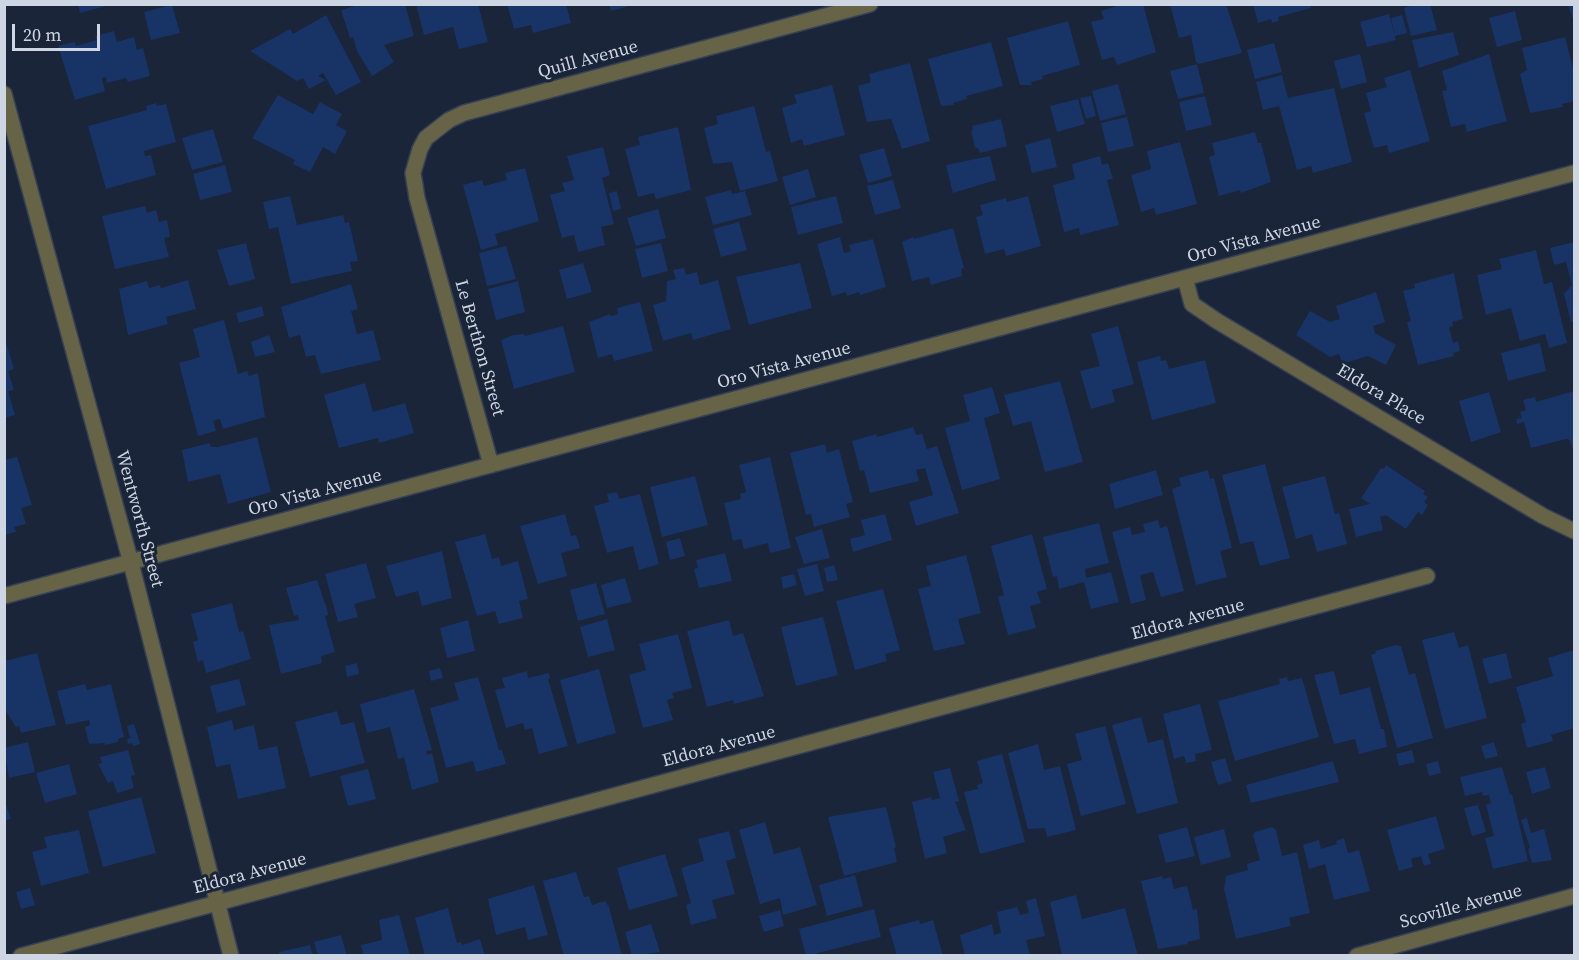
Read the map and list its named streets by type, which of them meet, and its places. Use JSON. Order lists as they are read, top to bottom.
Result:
{
  "streets": {
    "street": [
      "Quill Avenue",
      "Oro Vista Avenue",
      "Le Berthon Street",
      "Eldora Place",
      "Wentworth Street",
      "Eldora Avenue",
      "Scoville Avenue"
    ]
  },
  "crossings": [
    ["Quill Avenue", "Le Berthon Street"],
    ["Oro Vista Avenue", "Le Berthon Street"],
    ["Oro Vista Avenue", "Eldora Place"],
    ["Oro Vista Avenue", "Wentworth Street"],
    ["Wentworth Street", "Eldora Avenue"]
  ],
  "scale_bar": "20 m"
}
